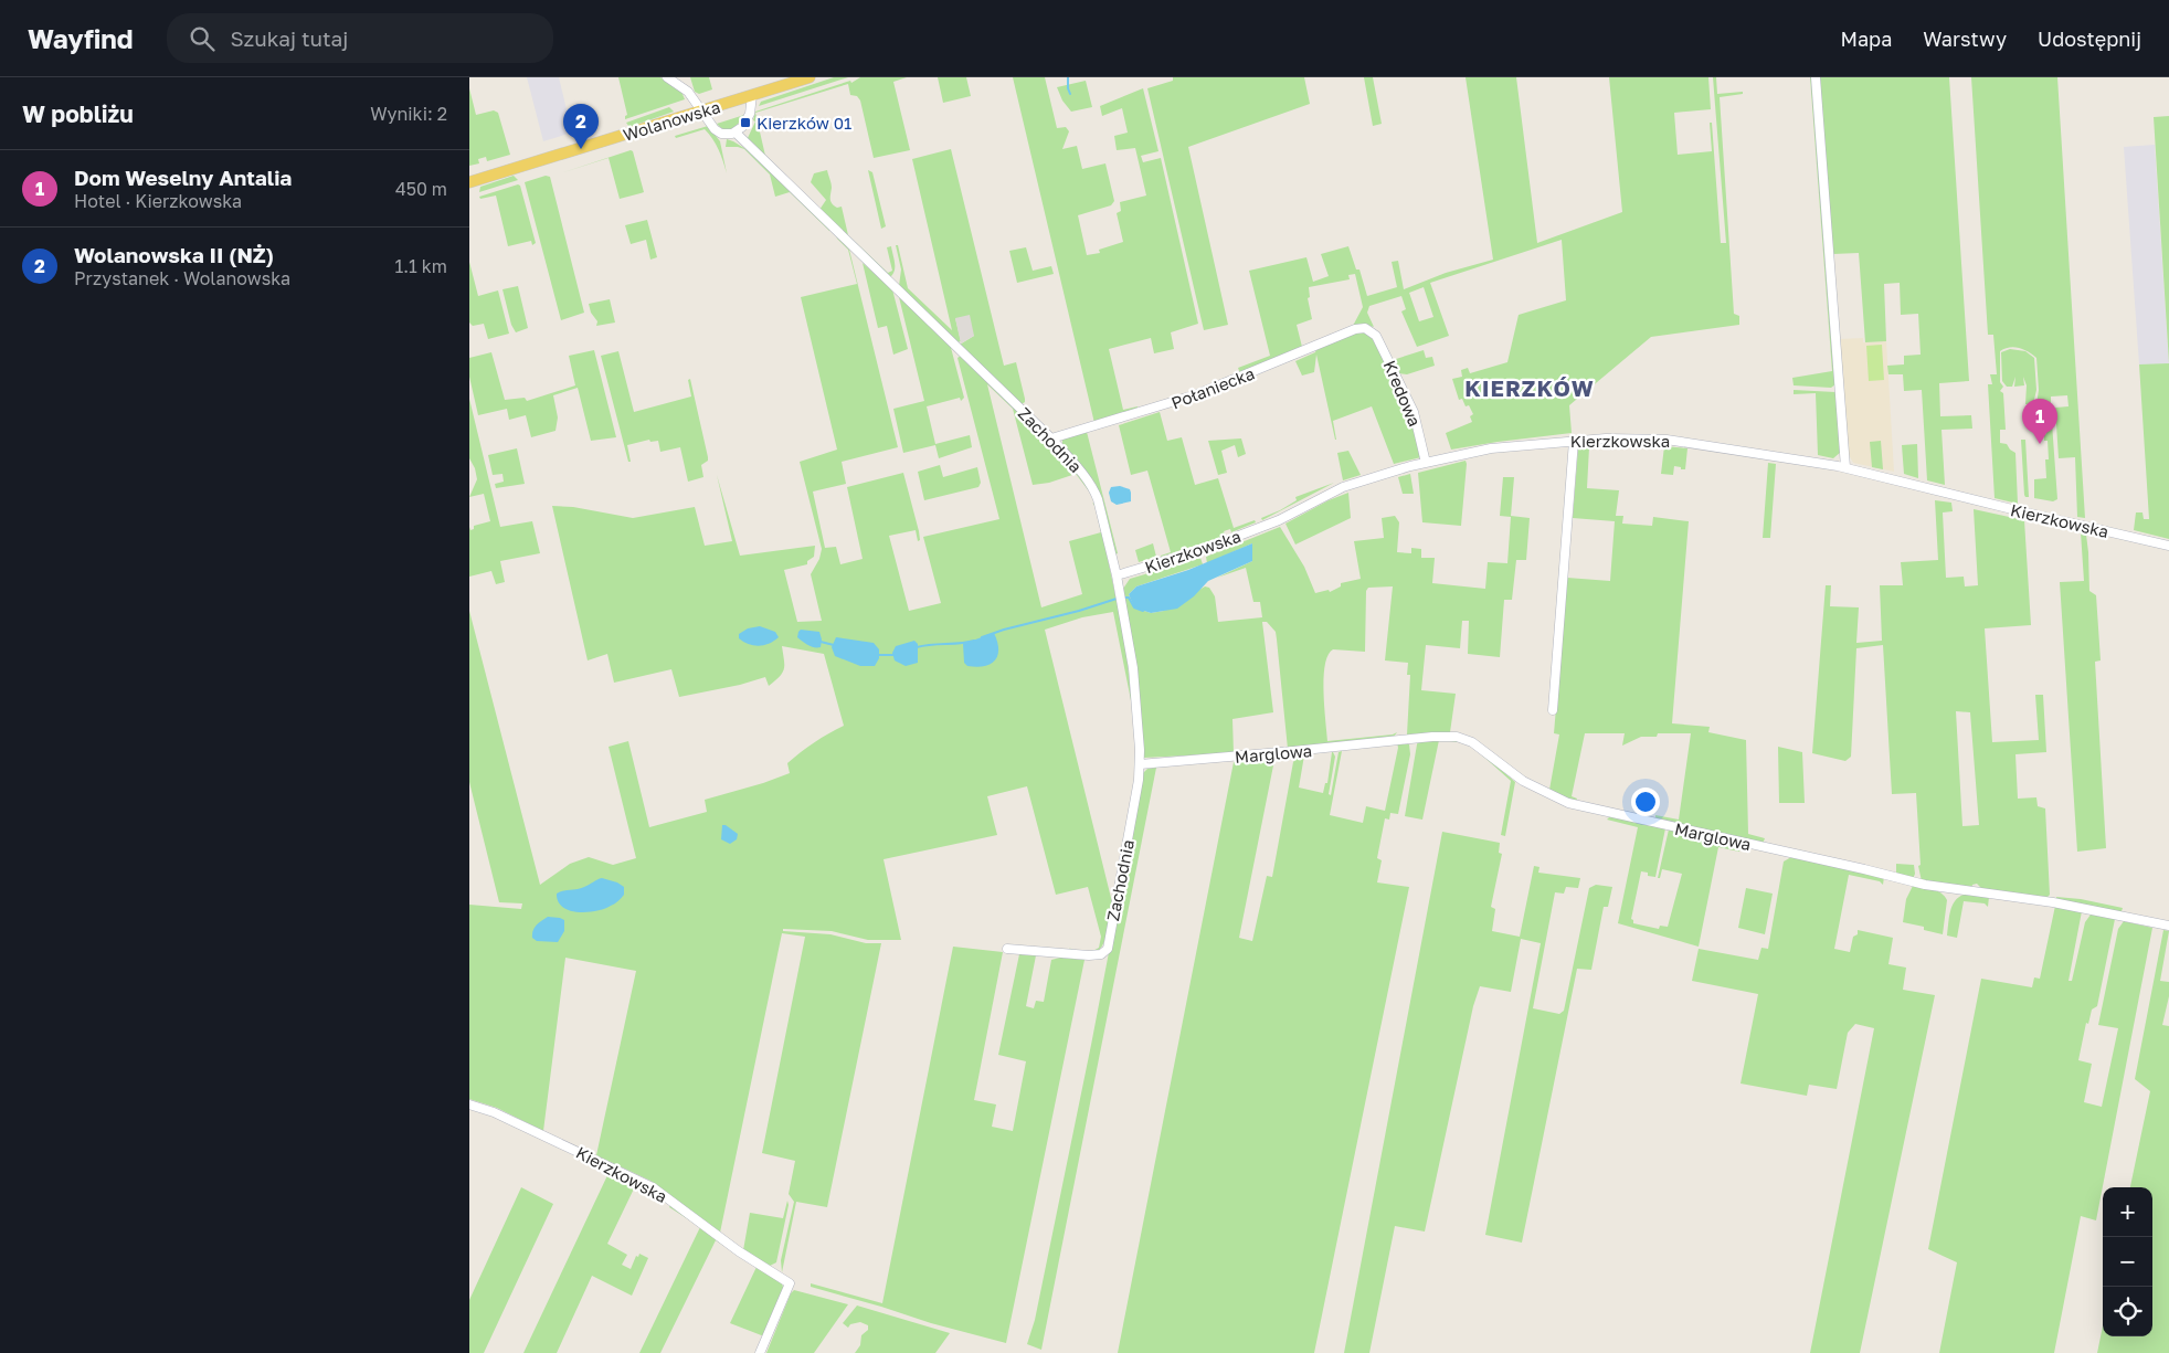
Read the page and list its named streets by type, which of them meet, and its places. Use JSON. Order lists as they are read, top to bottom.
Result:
{
  "streets": {
    "main road": ["Wolanowska"],
    "street": [
      "Połaniecka",
      "Kredowa",
      "Zachodnia",
      "Kierzkowska",
      "Marglowa"
    ]
  },
  "crossings": [
    ["Wolanowska", "Zachodnia"],
    ["Połaniecka", "Kredowa"],
    ["Połaniecka", "Zachodnia"],
    ["Kredowa", "Kierzkowska"],
    ["Zachodnia", "Kierzkowska"],
    ["Zachodnia", "Marglowa"]
  ],
  "districts": ["KIERZKÓW"],
  "places": {
    "transit": ["Kierzków 01"]
  },
  "page": {
    "header": "Wayfind",
    "search": "Szukaj tutaj",
    "nav": ["Mapa", "Warstwy", "Udostępnij"],
    "heading": ["W pobliżu", "Wyniki: 2"],
    "pins": ["2", "1"],
    "list": [
      {
        "mark": "1",
        "name": "Dom Weselny Antalia",
        "note": "Hotel · Kierzkowska",
        "value": "450 m"
      },
      {
        "mark": "2",
        "name": "Wolanowska II (NŻ)",
        "note": "Przystanek · Wolanowska",
        "value": "1.1 km"
      }
    ],
    "map_buttons": ["+", "−"]
  }
}
